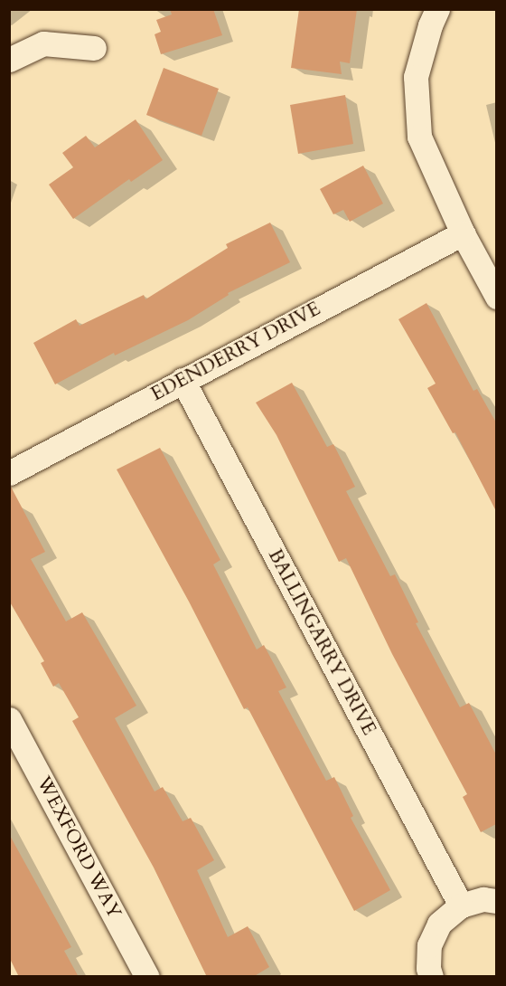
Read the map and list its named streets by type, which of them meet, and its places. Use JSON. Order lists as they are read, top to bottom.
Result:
{
  "streets": {
    "street": ["EDENDERRY DRIVE", "BALLINGARRY DRIVE", "WEXFORD WAY"]
  },
  "crossings": [
    ["EDENDERRY DRIVE", "BALLINGARRY DRIVE"]
  ]
}
